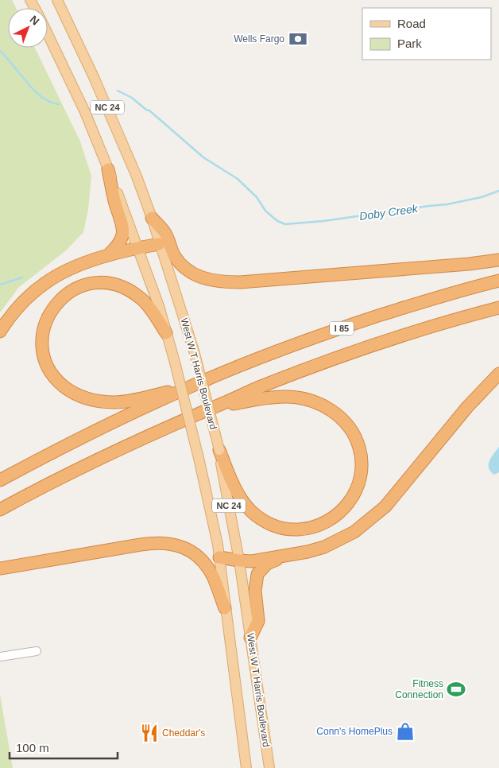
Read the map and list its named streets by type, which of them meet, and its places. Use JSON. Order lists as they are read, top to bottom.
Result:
{
  "streets": {
    "highway": ["I 85"],
    "main road": ["NC 24", "West W T Harris Boulevard"]
  },
  "water": ["Doby Creek"],
  "places": {
    "bank": ["Wells Fargo"],
    "sports": ["Fitness Connection"],
    "shop": ["Conn's HomePlus"],
    "restaurant": ["Cheddar's"]
  },
  "legend": ["Road", "Park"],
  "scale_bar": "100 m",
  "north": "top right"
}
